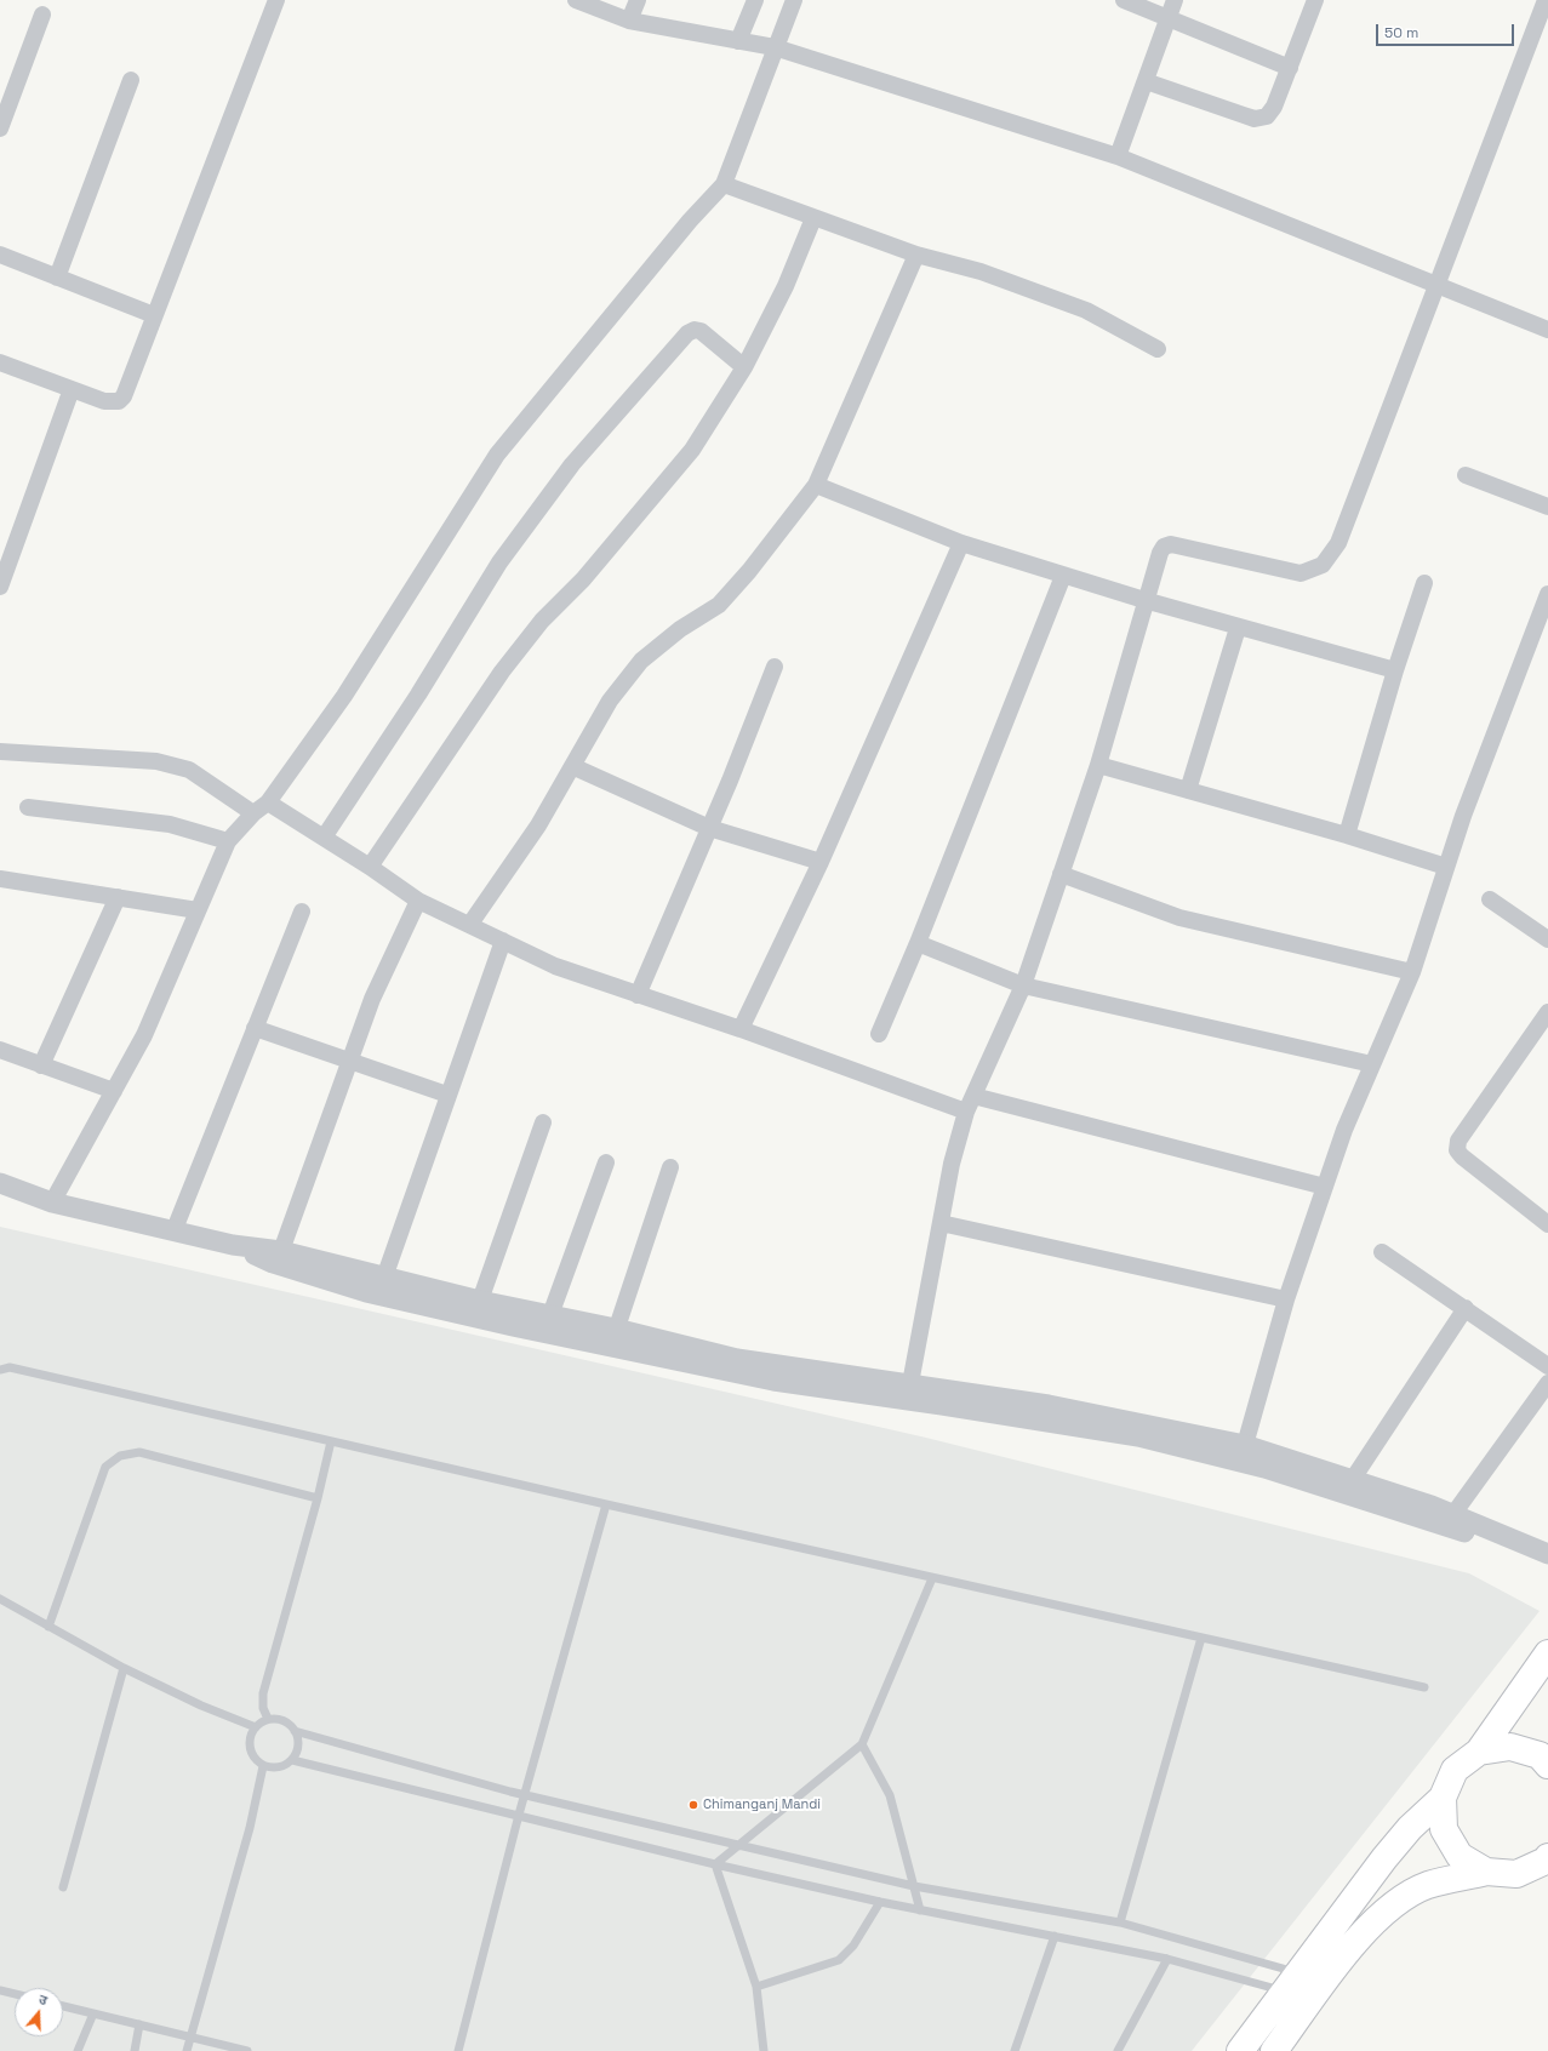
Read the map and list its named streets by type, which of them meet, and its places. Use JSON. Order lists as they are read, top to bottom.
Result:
{
  "places": ["Chimanganj Mandi"],
  "scale_bar": "50 m",
  "north": "top"
}
